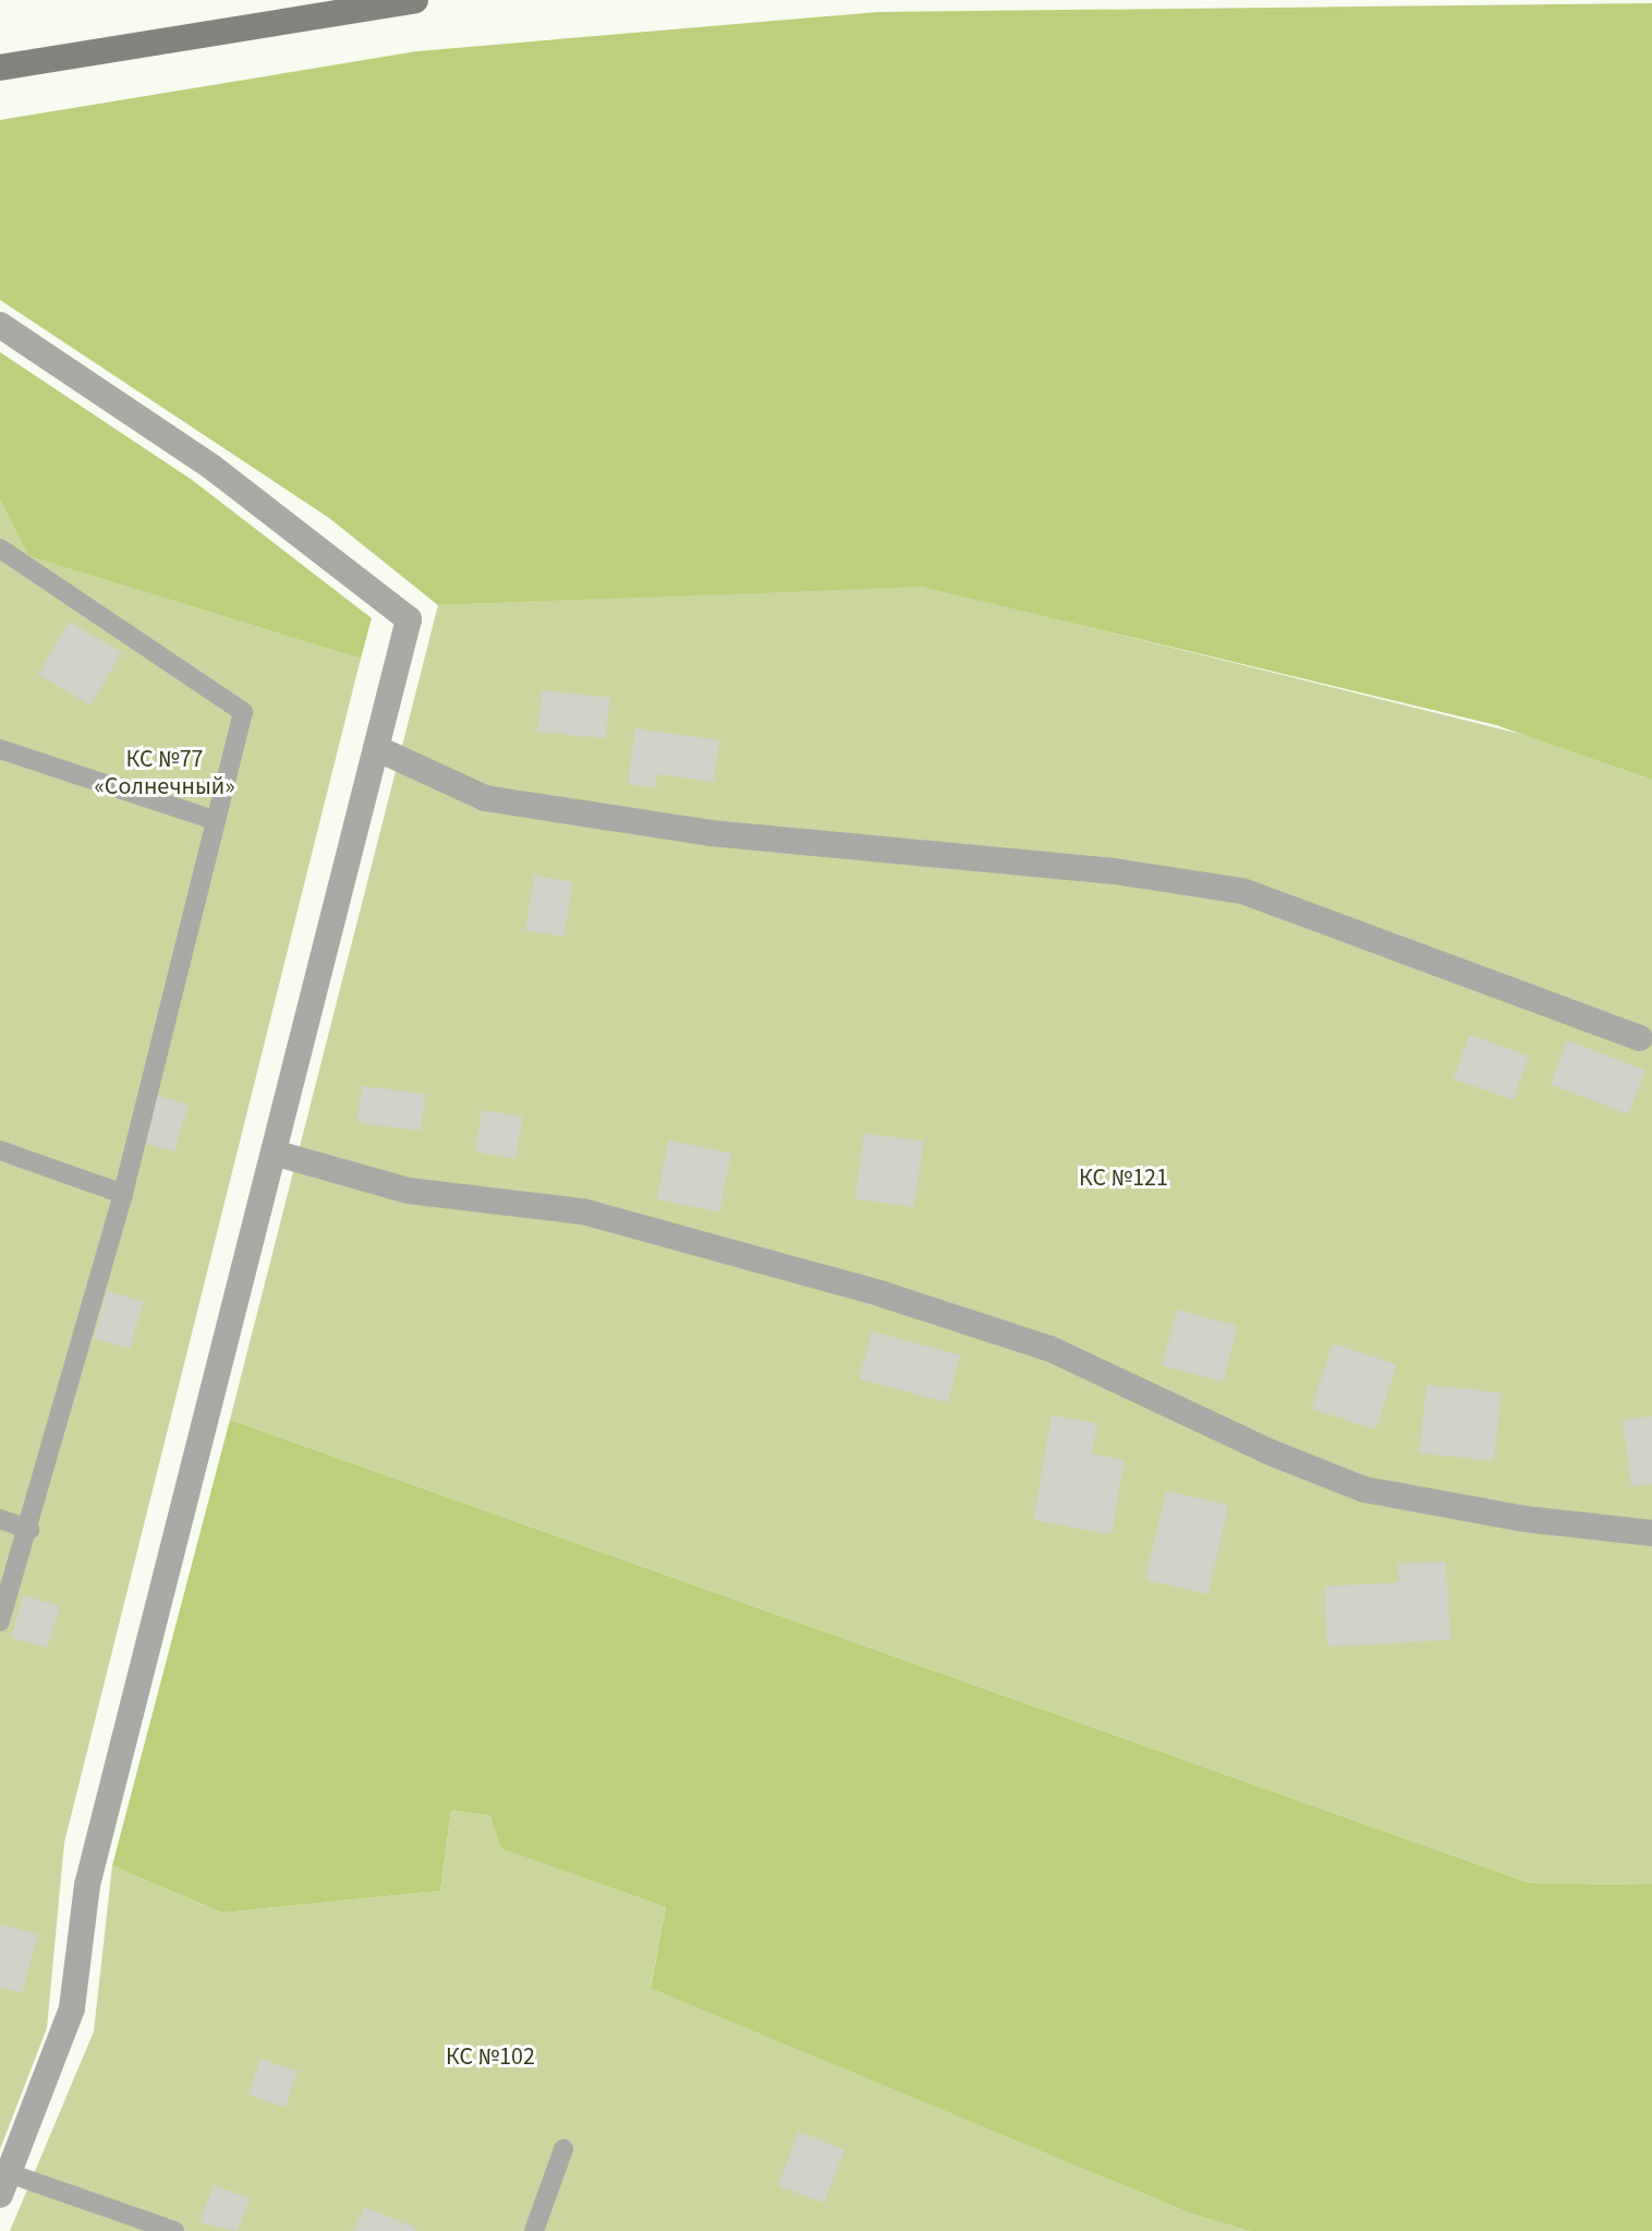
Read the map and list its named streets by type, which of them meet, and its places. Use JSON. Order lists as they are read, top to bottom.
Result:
{
  "parks": ["КС №77 «Солнечный»", "КС №121", "КС №102"]
}
